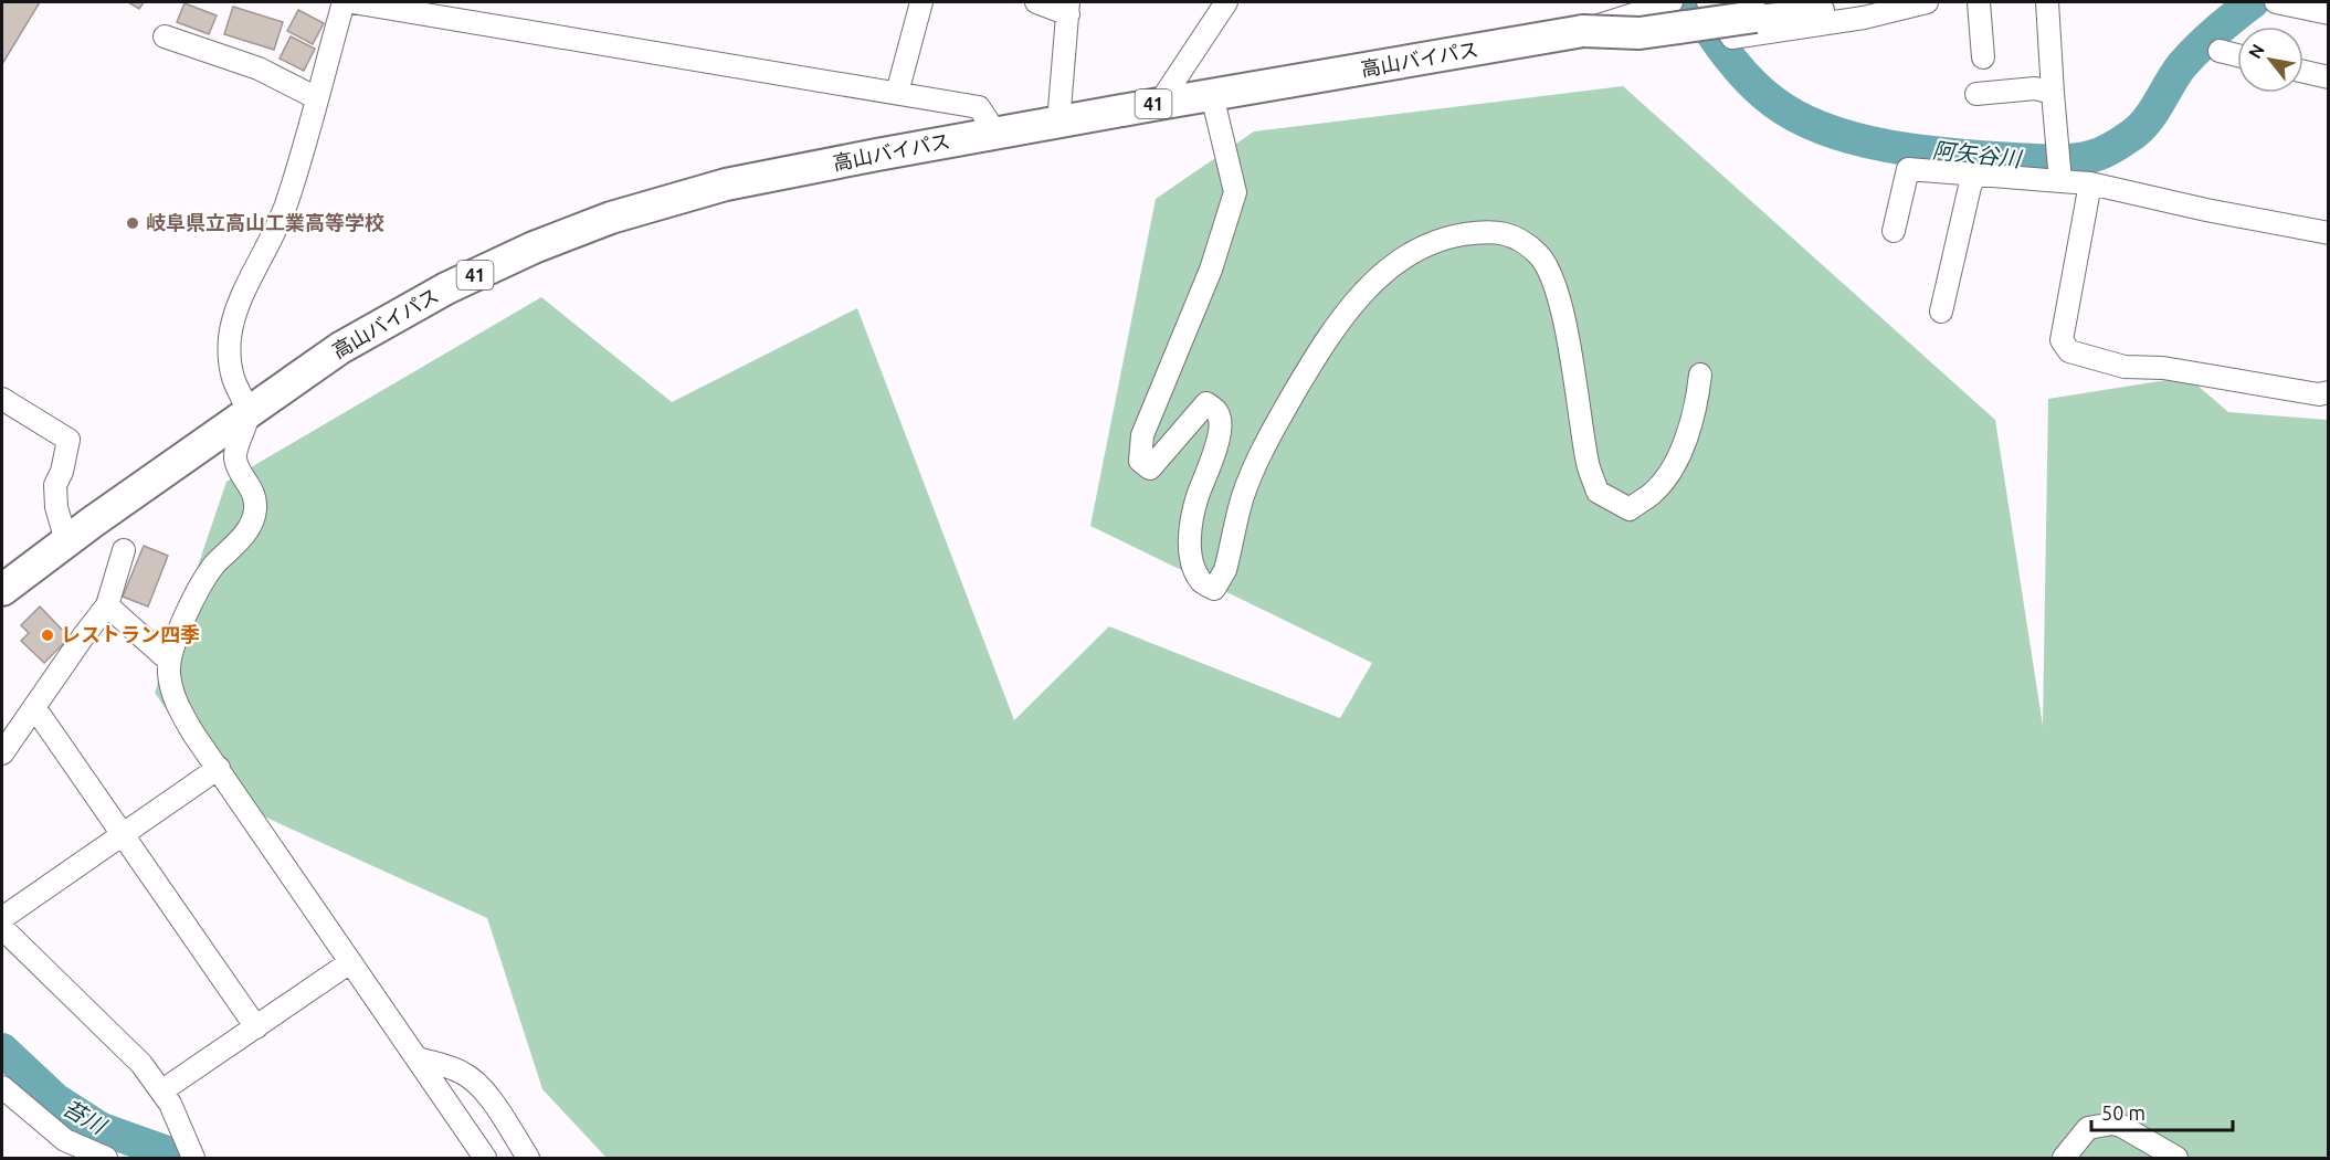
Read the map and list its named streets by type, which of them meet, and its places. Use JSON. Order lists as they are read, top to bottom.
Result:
{
  "streets": {
    "highway": ["高山バイパス", "41"]
  },
  "crossings": [
    ["高山バイパス", "41"]
  ],
  "water": ["阿矢谷川", "苔川"],
  "places": ["岐阜県立高山工業高等学校", "レストラン四季"],
  "scale_bar": "50 m",
  "north": "top left"
}
